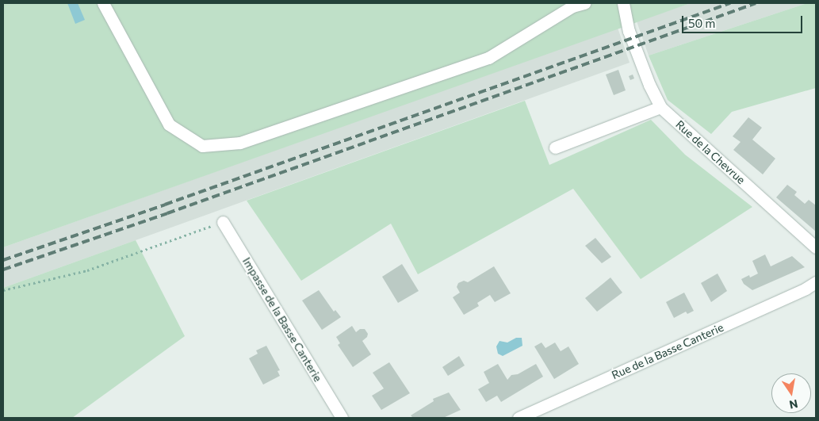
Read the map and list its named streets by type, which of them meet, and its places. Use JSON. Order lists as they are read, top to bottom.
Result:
{
  "streets": {
    "street": ["Rue de la Chevrue", "Impasse de la Basse Canterie", "Rue de la Basse Canterie"]
  },
  "scale_bar": "50 m",
  "north": "bottom"
}
